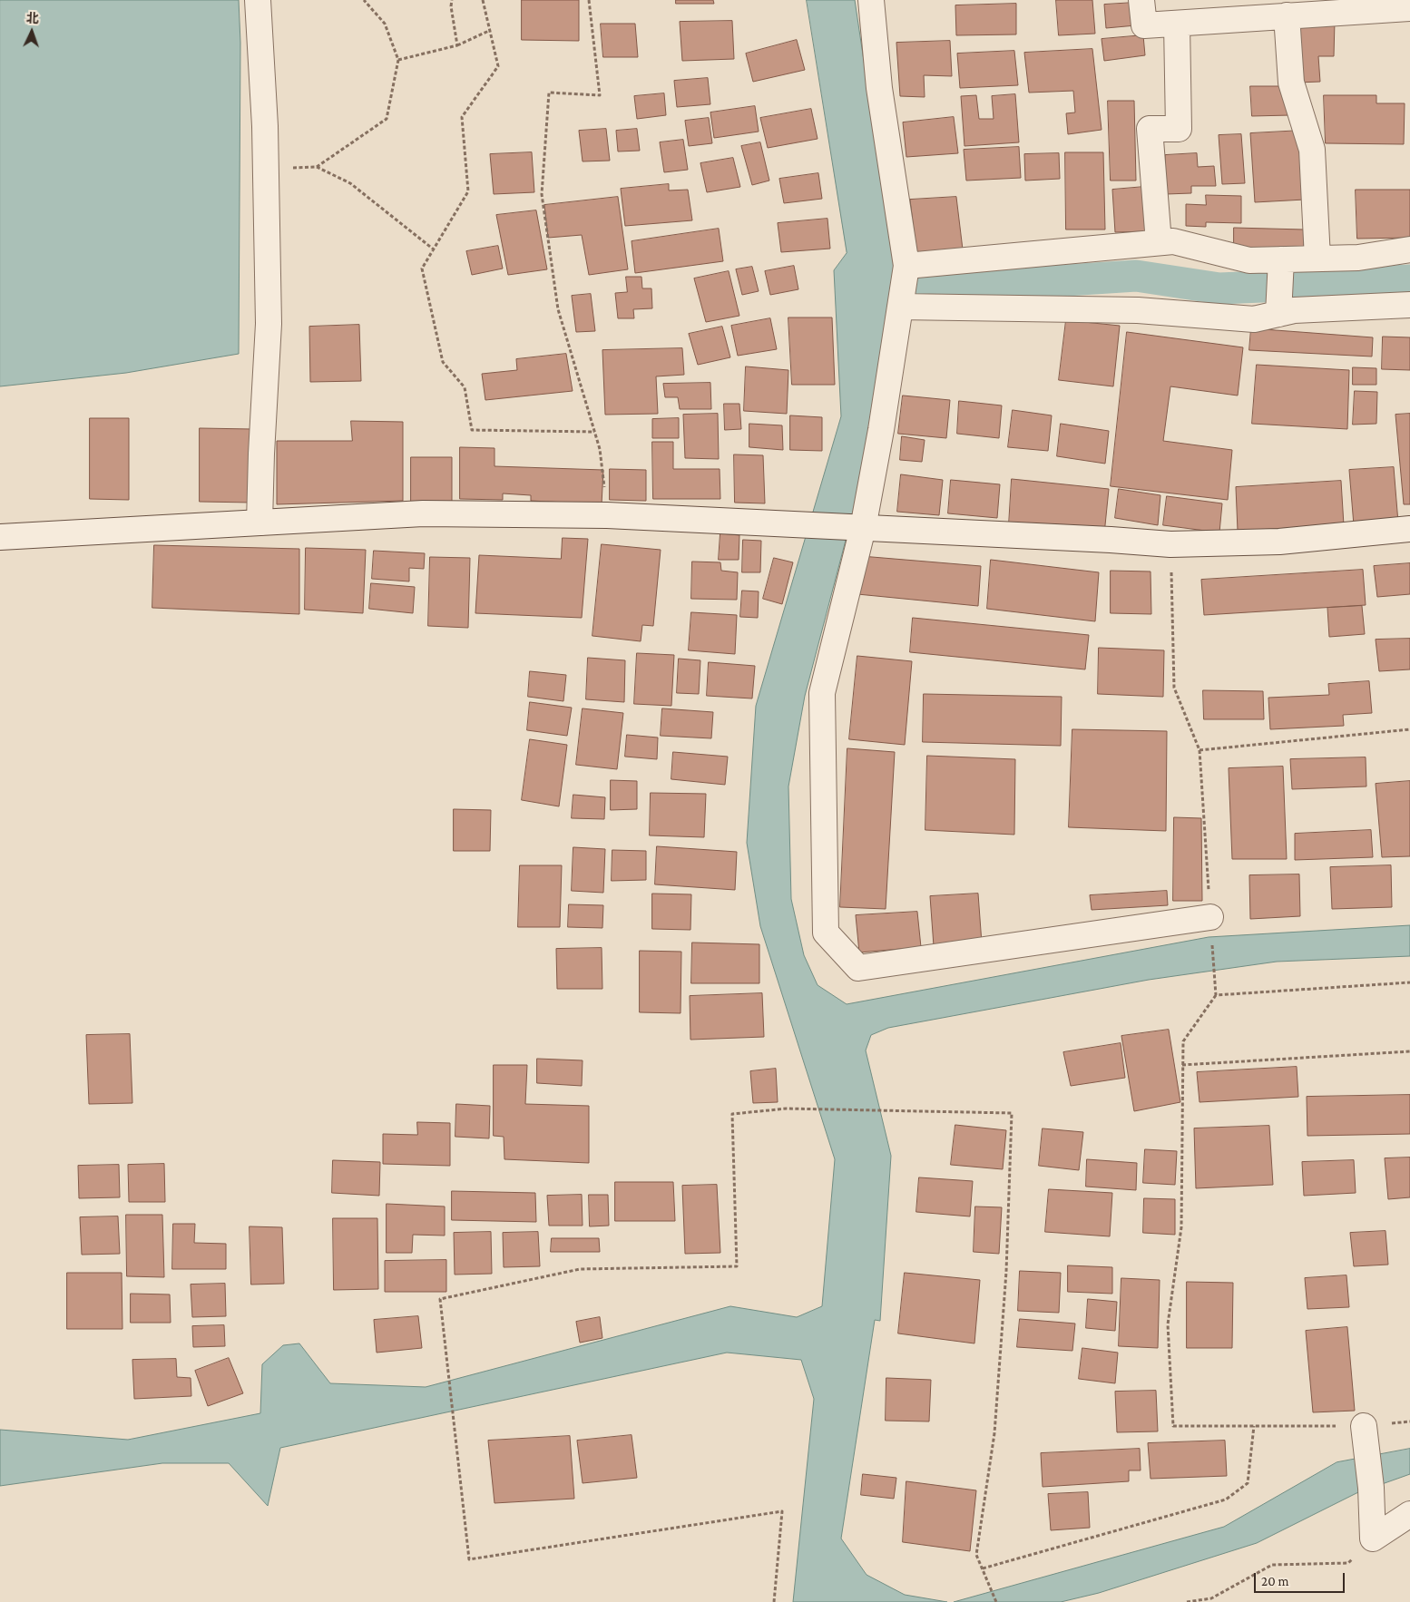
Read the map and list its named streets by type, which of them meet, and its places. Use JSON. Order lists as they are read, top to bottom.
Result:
{
  "scale_bar": "20 m",
  "north": "top"
}
